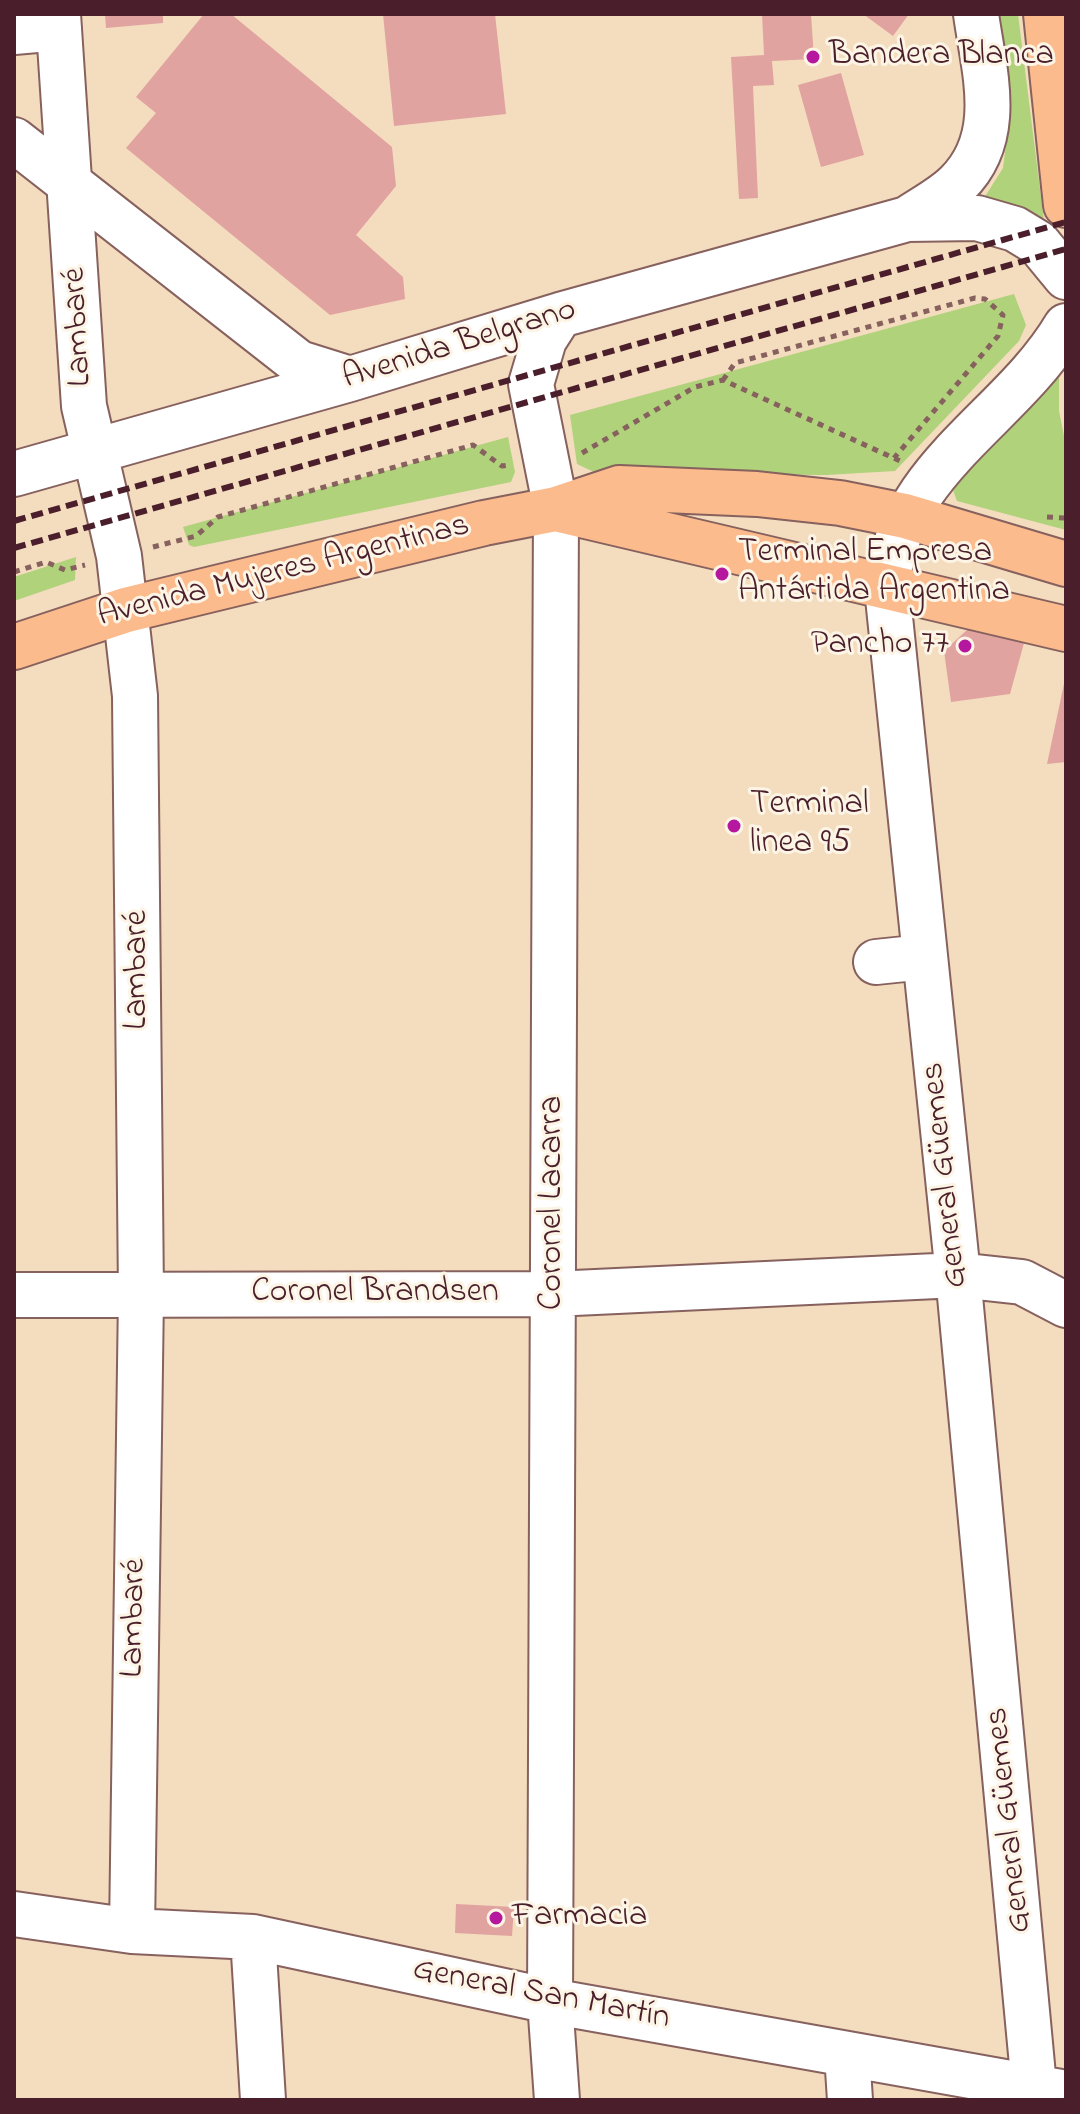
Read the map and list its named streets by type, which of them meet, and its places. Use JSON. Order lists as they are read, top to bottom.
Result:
{
  "streets": {
    "main road": ["Avenida Mujeres Argentinas"],
    "street": [
      "Lambaré",
      "Avenida Belgrano",
      "General Güemes",
      "Coronel Lacarra",
      "Coronel Brandsen",
      "General San Martín"
    ]
  },
  "crossings": [
    ["Lambaré", "Avenida Belgrano"],
    ["Lambaré", "Avenida Mujeres Argentinas"],
    ["Lambaré", "Coronel Brandsen"],
    ["Lambaré", "General San Martín"],
    ["Avenida Belgrano", "Coronel Lacarra"],
    ["Avenida Mujeres Argentinas", "General Güemes"],
    ["Avenida Mujeres Argentinas", "Coronel Lacarra"],
    ["General Güemes", "Coronel Brandsen"],
    ["General Güemes", "General San Martín"],
    ["Coronel Lacarra", "Coronel Brandsen"],
    ["Coronel Lacarra", "General San Martín"]
  ],
  "places": [
    "Bandera Blanca",
    "Terminal Empresa Antártida Argentina",
    "Pancho 77",
    "Terminal linea 95",
    "Farmacia"
  ]
}
